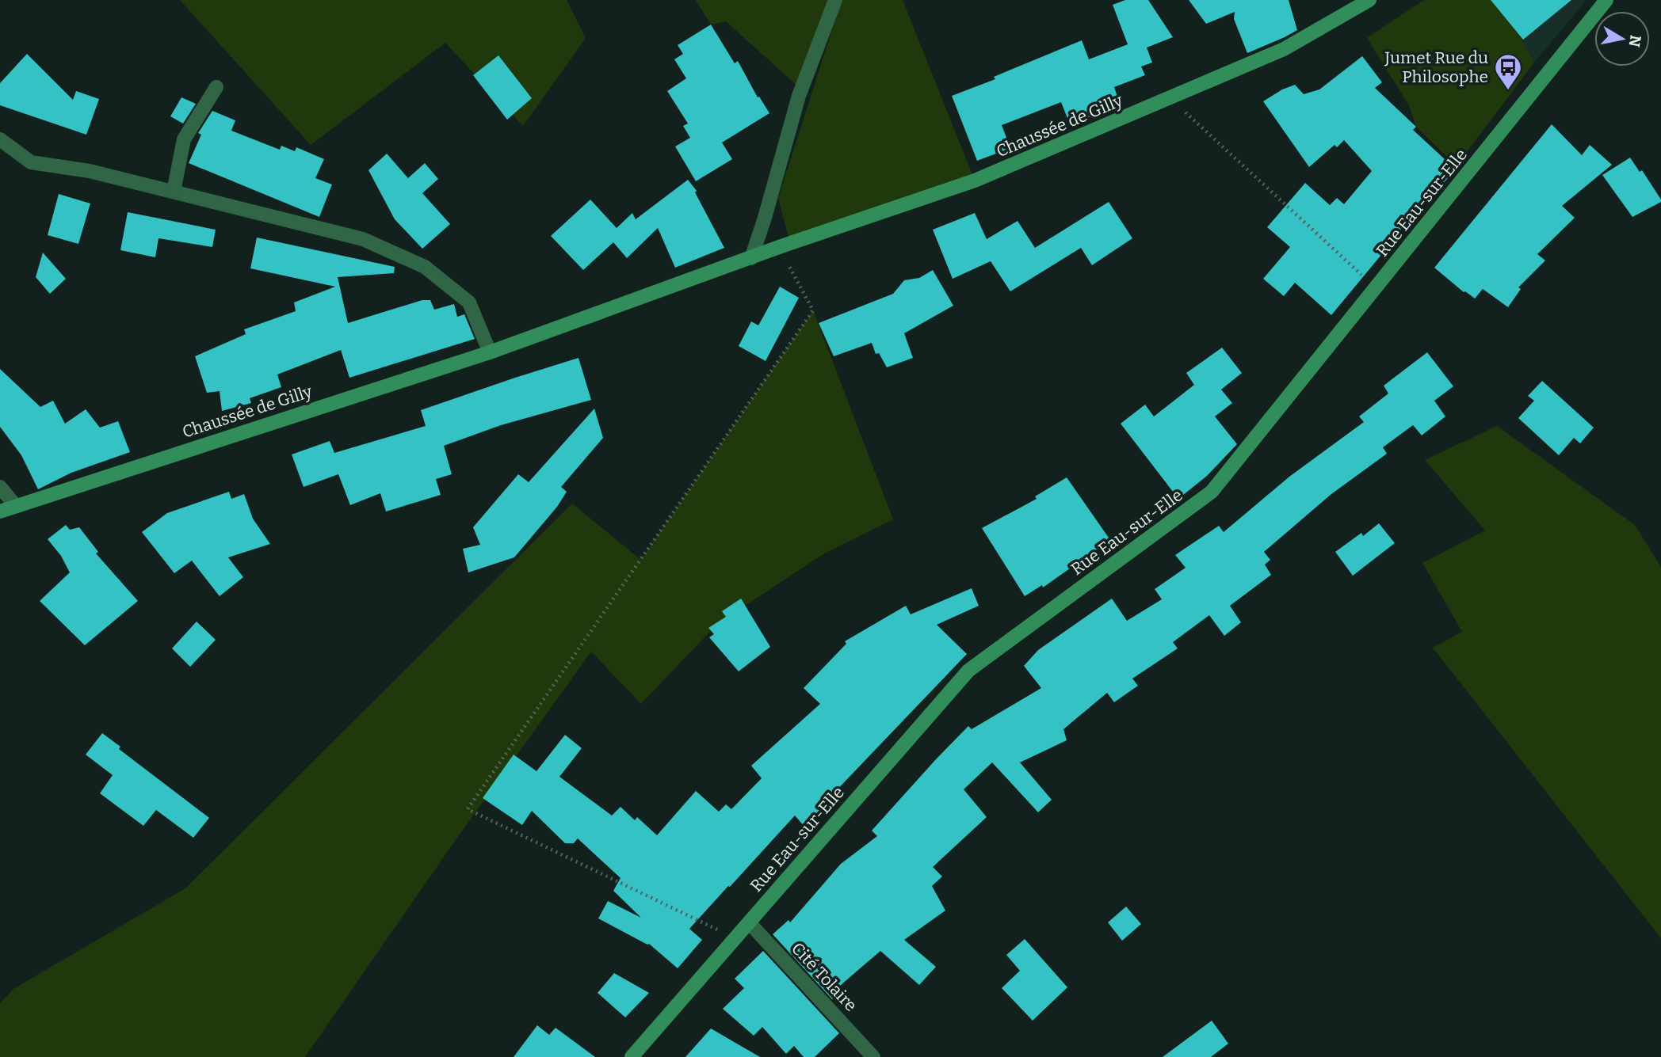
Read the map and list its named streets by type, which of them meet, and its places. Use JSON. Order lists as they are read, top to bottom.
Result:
{
  "streets": {
    "main road": ["Chaussée de Gilly", "Rue Eau-sur-Elle"],
    "street": ["Cité Tolaire"]
  },
  "crossings": [
    ["Rue Eau-sur-Elle", "Cité Tolaire"]
  ],
  "places": {
    "bus stop": ["Jumet Rue du Philosophe"]
  },
  "north": "right"
}
